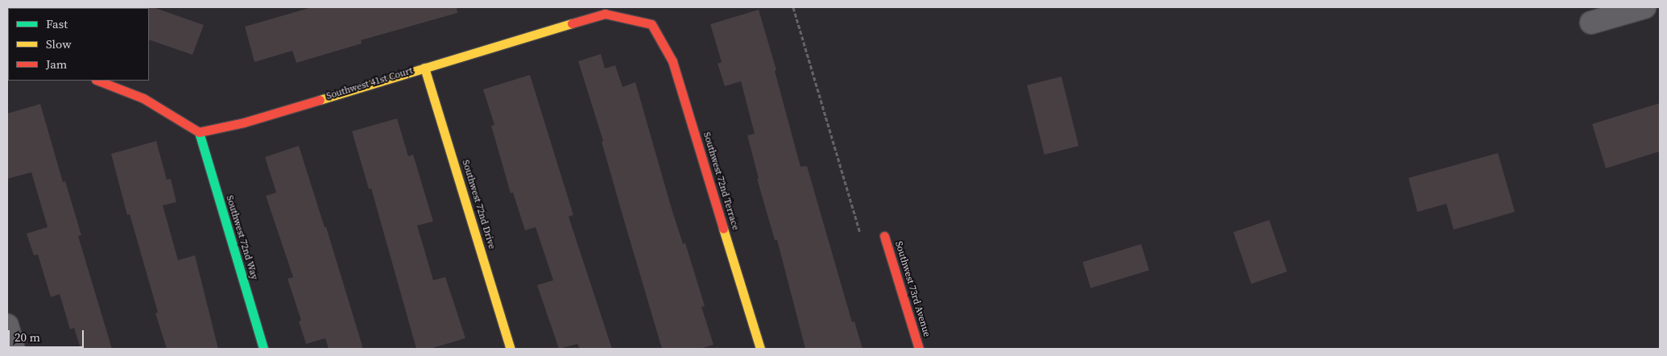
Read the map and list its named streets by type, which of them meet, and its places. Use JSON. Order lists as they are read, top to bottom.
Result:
{
  "streets": {
    "street": [
      "Southwest 41st Court",
      "Southwest 72nd Terrace",
      "Southwest 72nd Drive",
      "Southwest 72nd Way",
      "Southwest 73rd Avenue"
    ]
  },
  "crossings": [
    ["Southwest 41st Court", "Southwest 72nd Terrace"],
    ["Southwest 41st Court", "Southwest 72nd Drive"],
    ["Southwest 41st Court", "Southwest 72nd Way"]
  ],
  "legend": ["Fast", "Slow", "Jam"],
  "scale_bar": "20 m"
}
